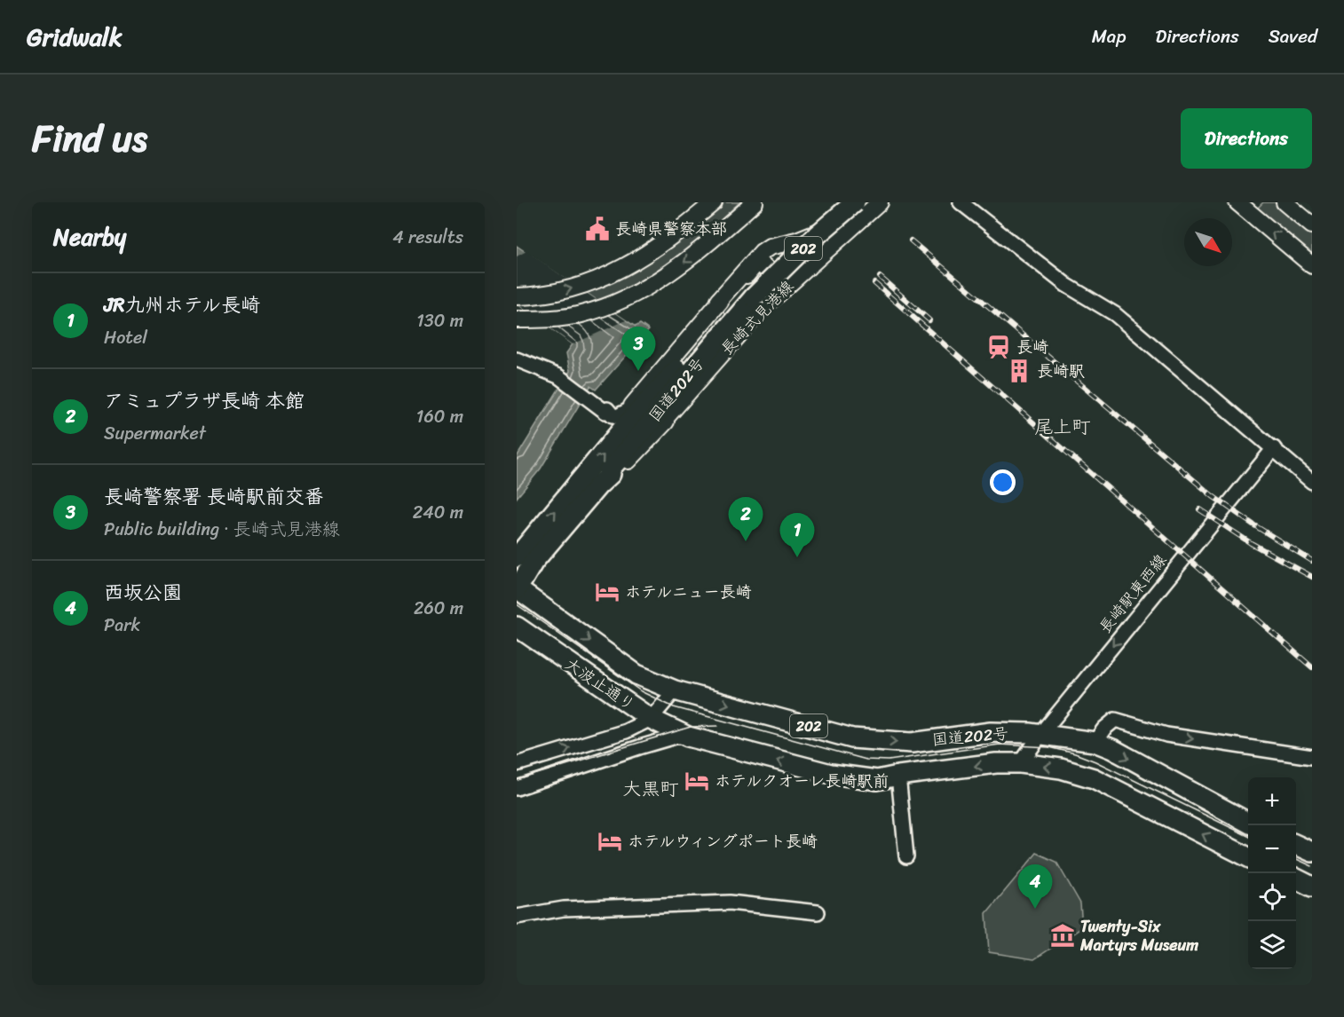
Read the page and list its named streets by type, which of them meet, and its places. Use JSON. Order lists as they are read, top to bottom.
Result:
{
  "streets": {
    "highway": ["202", "国道202号", "大波止通り"],
    "main road": ["長崎式見港線"],
    "street": ["長崎駅東西線"]
  },
  "crossings": [
    ["長崎式見港線", "国道202号"],
    ["国道202号", "長崎駅東西線"],
    ["国道202号", "大波止通り"]
  ],
  "one_way": ["長崎駅東西線"],
  "districts": ["尾上町", "大黒町"],
  "places": {
    "public building": ["長崎県警察本部"],
    "station": ["長崎"],
    "building": ["長崎駅"],
    "hotel": ["ホテルニュー長崎", "ホテルクオーレ長崎駅前", "ホテルウィングポート長崎"],
    "museum": ["Twenty-Six Martyrs Museum"]
  },
  "north": "bottom right",
  "page": {
    "header": "Gridwalk",
    "nav": ["Map", "Directions", "Saved"],
    "title": "Find us",
    "buttons": "Directions",
    "heading": ["Nearby", "4 results"],
    "list": [
      {
        "mark": "1",
        "name": "JR九州ホテル長崎",
        "note": "Hotel",
        "value": "130 m"
      },
      {
        "mark": "2",
        "name": "アミュプラザ長崎 本館",
        "note": "Supermarket",
        "value": "160 m"
      },
      {
        "mark": "3",
        "name": "長崎警察署 長崎駅前交番",
        "note": "Public building · 長崎式見港線",
        "value": "240 m"
      },
      {
        "mark": "4",
        "name": "西坂公園",
        "note": "Park",
        "value": "260 m"
      }
    ],
    "pins": [
      "3",
      "2",
      "1",
      "4"
    ],
    "map_buttons": ["+", "−"]
  }
}
